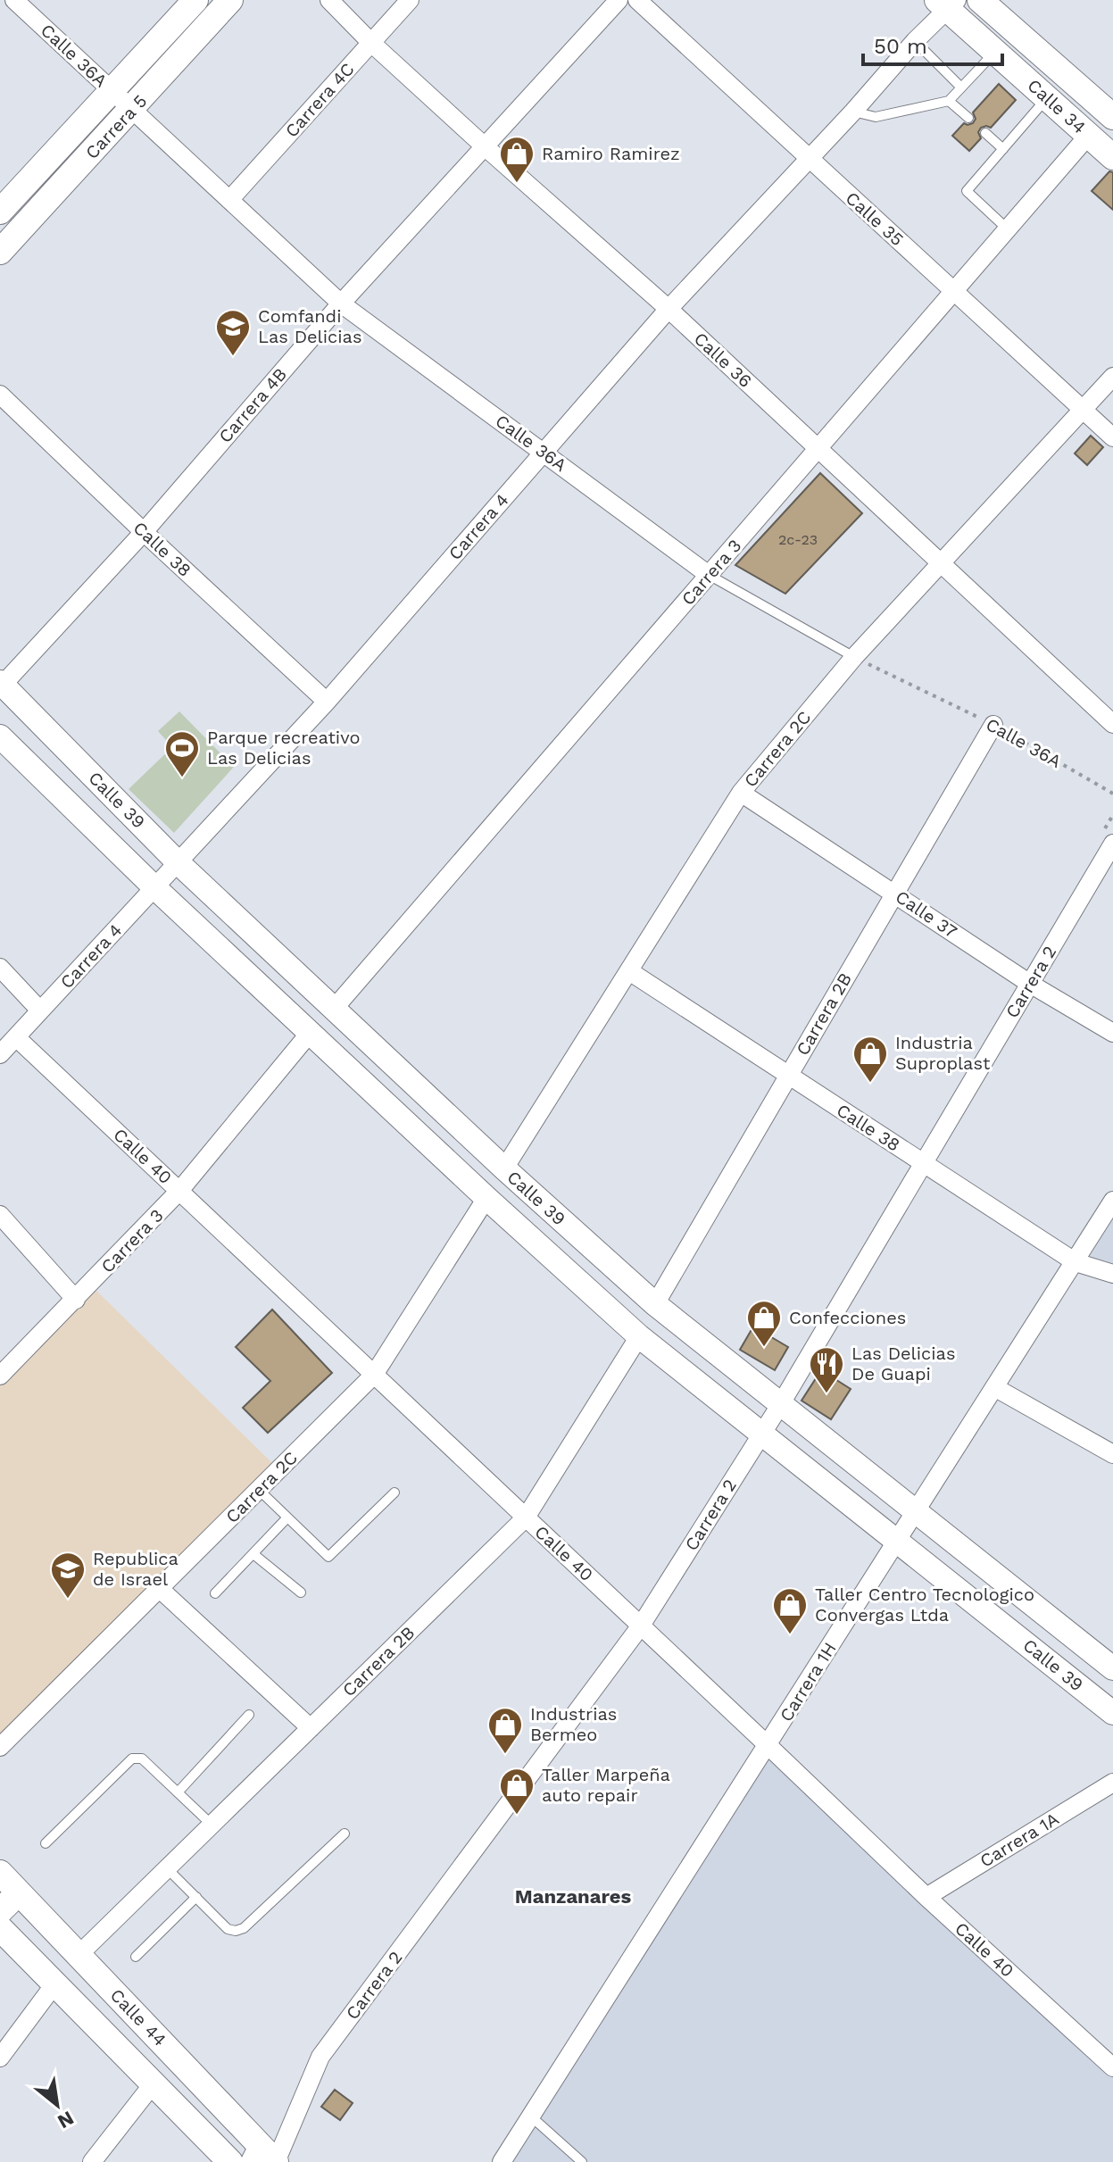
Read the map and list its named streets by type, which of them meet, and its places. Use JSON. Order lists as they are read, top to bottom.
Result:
{
  "streets": {
    "main road": ["Calle 34", "Carrera 5", "Calle 44"],
    "street": [
      "Calle 36A",
      "Carrera 4C",
      "Calle 35",
      "Calle 36",
      "Carrera 4B",
      "Carrera 4",
      "Calle 38",
      "Carrera 3",
      "Carrera 2C",
      "Calle 39",
      "Calle 37",
      "Carrera 2",
      "Carrera 2B",
      "Calle 40",
      "Carrera 1H",
      "Carrera 1A"
    ]
  },
  "crossings": [
    ["Calle 36A", "Carrera 4C"],
    ["Calle 36A", "Carrera 5"],
    ["Calle 36A", "Carrera 4B"],
    ["Calle 36A", "Carrera 4"],
    ["Calle 36A", "Carrera 3"],
    ["Calle 36A", "Carrera 2C"],
    ["Calle 36A", "Carrera 2B"],
    ["Carrera 4C", "Calle 36"],
    ["Calle 34", "Carrera 4"],
    ["Calle 34", "Carrera 3"],
    ["Calle 35", "Carrera 4"],
    ["Calle 35", "Carrera 3"],
    ["Calle 35", "Carrera 2C"],
    ["Calle 36", "Carrera 4B"],
    ["Calle 36", "Carrera 4"],
    ["Calle 36", "Carrera 3"],
    ["Calle 36", "Carrera 2C"],
    ["Carrera 4B", "Calle 38"],
    ["Carrera 4B", "Calle 39"],
    ["Carrera 4", "Calle 38"],
    ["Carrera 4", "Calle 39"],
    ["Carrera 4", "Calle 40"],
    ["Calle 38", "Carrera 2C"],
    ["Calle 38", "Carrera 2"],
    ["Calle 38", "Carrera 2B"],
    ["Calle 38", "Carrera 1H"],
    ["Carrera 3", "Calle 39"],
    ["Carrera 3", "Calle 40"],
    ["Carrera 2C", "Calle 39"],
    ["Carrera 2C", "Calle 37"],
    ["Carrera 2C", "Calle 40"],
    ["Calle 39", "Carrera 2"],
    ["Calle 39", "Carrera 2B"],
    ["Calle 39", "Carrera 1H"],
    ["Calle 37", "Carrera 2"],
    ["Calle 37", "Carrera 2B"],
    ["Carrera 2", "Calle 40"],
    ["Carrera 2", "Calle 44"],
    ["Carrera 2B", "Calle 40"],
    ["Carrera 2B", "Calle 44"],
    ["Calle 40", "Carrera 1H"],
    ["Calle 40", "Carrera 1A"]
  ],
  "districts": ["Manzanares"],
  "places": {
    "shop": [
      "Ramiro Ramirez",
      "Industria Suproplast",
      "Confecciones",
      "Taller Centro Tecnologico Convergas Ltda",
      "Industrias Bermeo",
      "Taller Marpeña auto repair"
    ],
    "school or university": ["Comfandi Las Delicias", "Republica de Israel"],
    "sports": ["Parque recreativo Las Delicias"],
    "restaurant": ["Las Delicias De Guapi"]
  },
  "house_numbers": ["2c-23"],
  "scale_bar": "50 m",
  "north": "bottom right"
}
